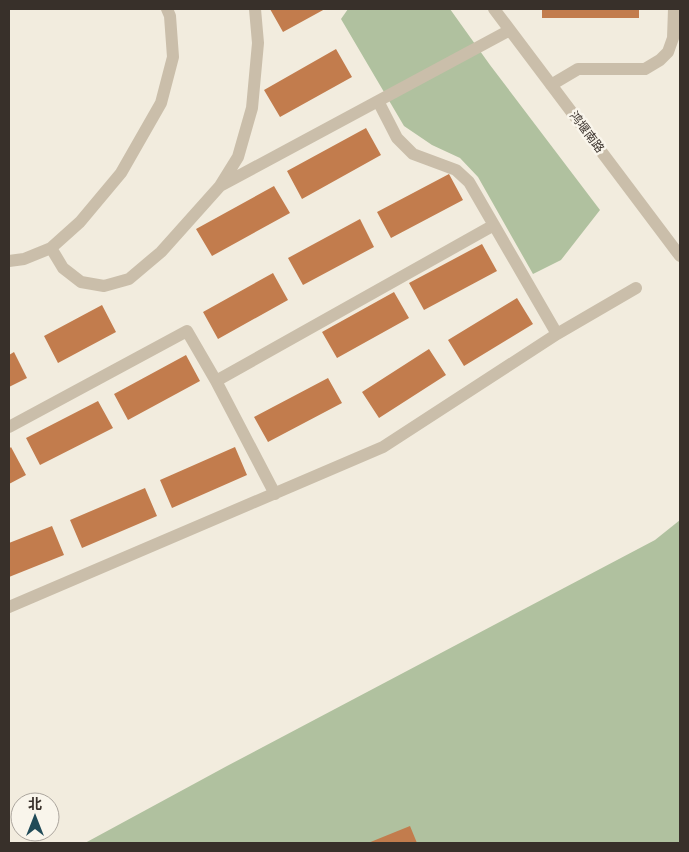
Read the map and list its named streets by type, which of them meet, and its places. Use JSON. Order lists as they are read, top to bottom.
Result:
{
  "streets": {
    "street": ["鸿堰南路"]
  },
  "north": "top"
}
